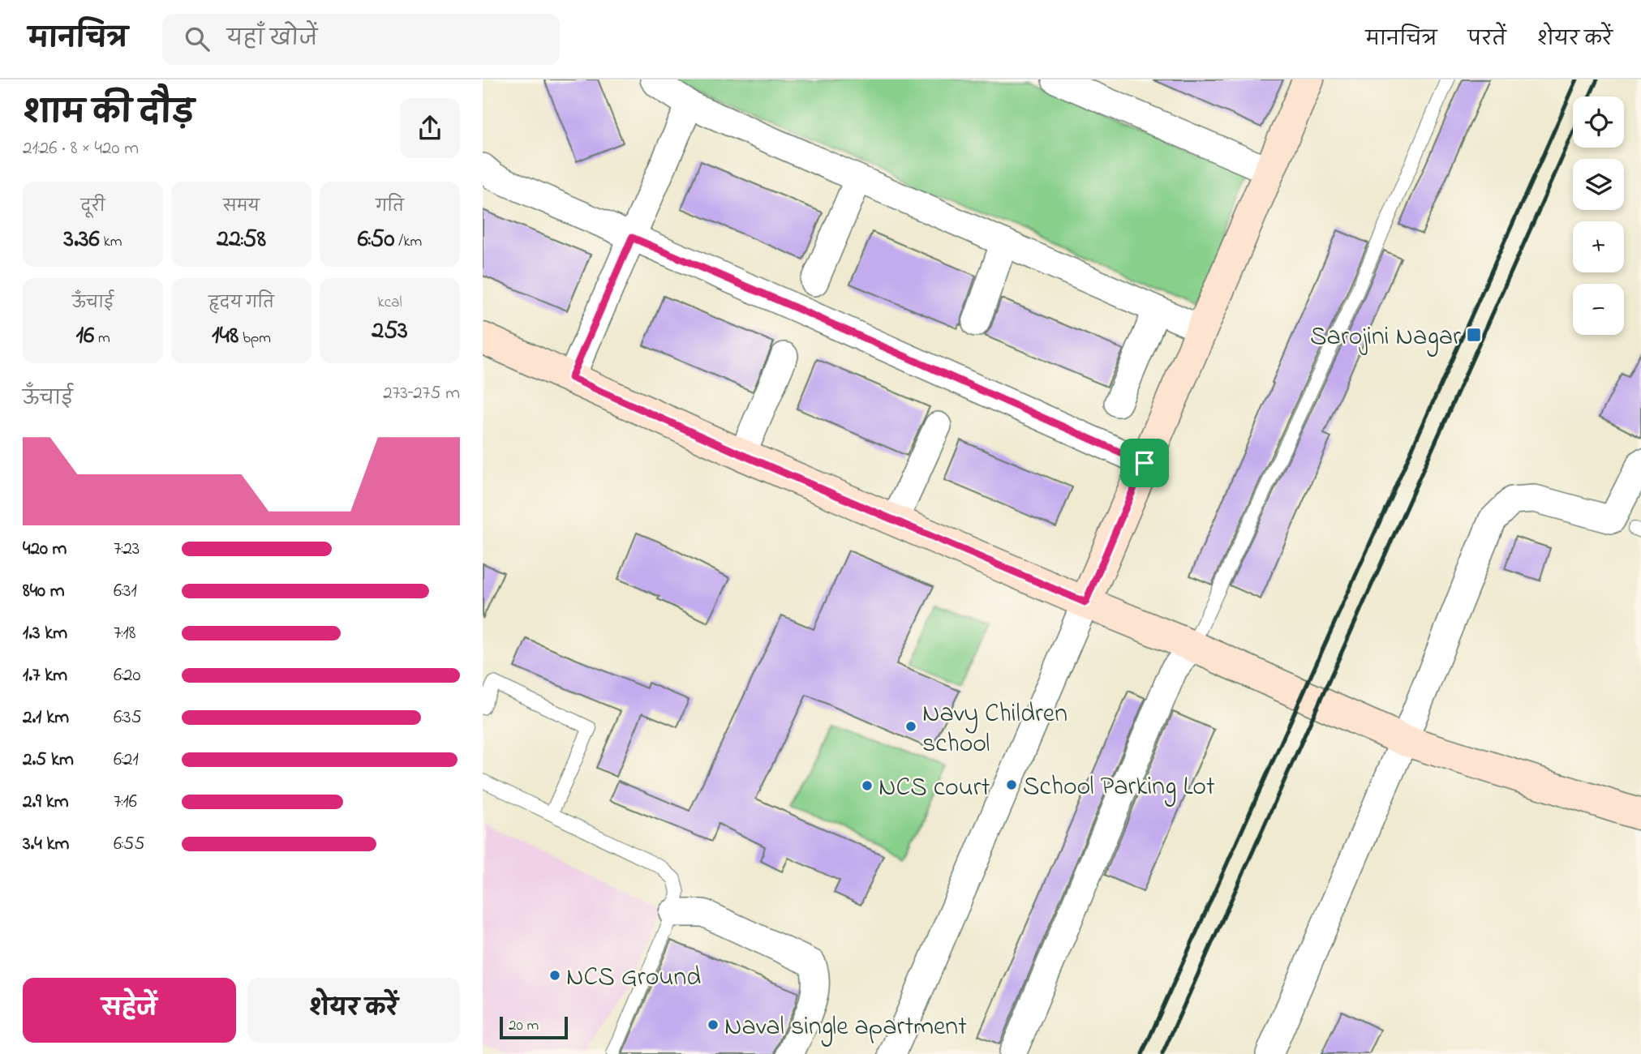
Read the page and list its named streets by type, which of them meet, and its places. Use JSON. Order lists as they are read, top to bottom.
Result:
{
  "places": {
    "transit": ["Sarojini Nagar"],
    "other": [
      "Navy Children school",
      "School Parking Lot",
      "NCS court",
      "NCS Ground",
      "Naval single apartment"
    ]
  },
  "scale_bar": "20 m",
  "page": {
    "header": "मानचित्र",
    "search": "यहाँ खोजें",
    "nav": ["मानचित्र", "परतें", "शेयर करें"],
    "heading": ["शाम की दौड़", "21:26 · 8 × 420 m"],
    "map_buttons": ["+", "−"],
    "stats": [
      ["दूरी", "3.36 km"],
      ["समय", "22:58"],
      ["गति", "6:50 /km"],
      ["ऊँचाई", "16 m"],
      ["हृदय गति", "148 bpm"],
      ["kcal", "253"]
    ],
    "chart": ["ऊँचाई", "273–275 m"],
    "list": [
      {
        "name": "420 m",
        "note": "7:23"
      },
      {
        "name": "840 m",
        "note": "6:31"
      },
      {
        "name": "1.3 km",
        "note": "7:18"
      },
      {
        "name": "1.7 km",
        "note": "6:20"
      },
      {
        "name": "2.1 km",
        "note": "6:35"
      },
      {
        "name": "2.5 km",
        "note": "6:21"
      },
      {
        "name": "2.9 km",
        "note": "7:16"
      },
      {
        "name": "3.4 km",
        "note": "6:55"
      }
    ],
    "buttons": ["सहेजें", "शेयर करें"],
    "scale": "20 m"
  }
}
